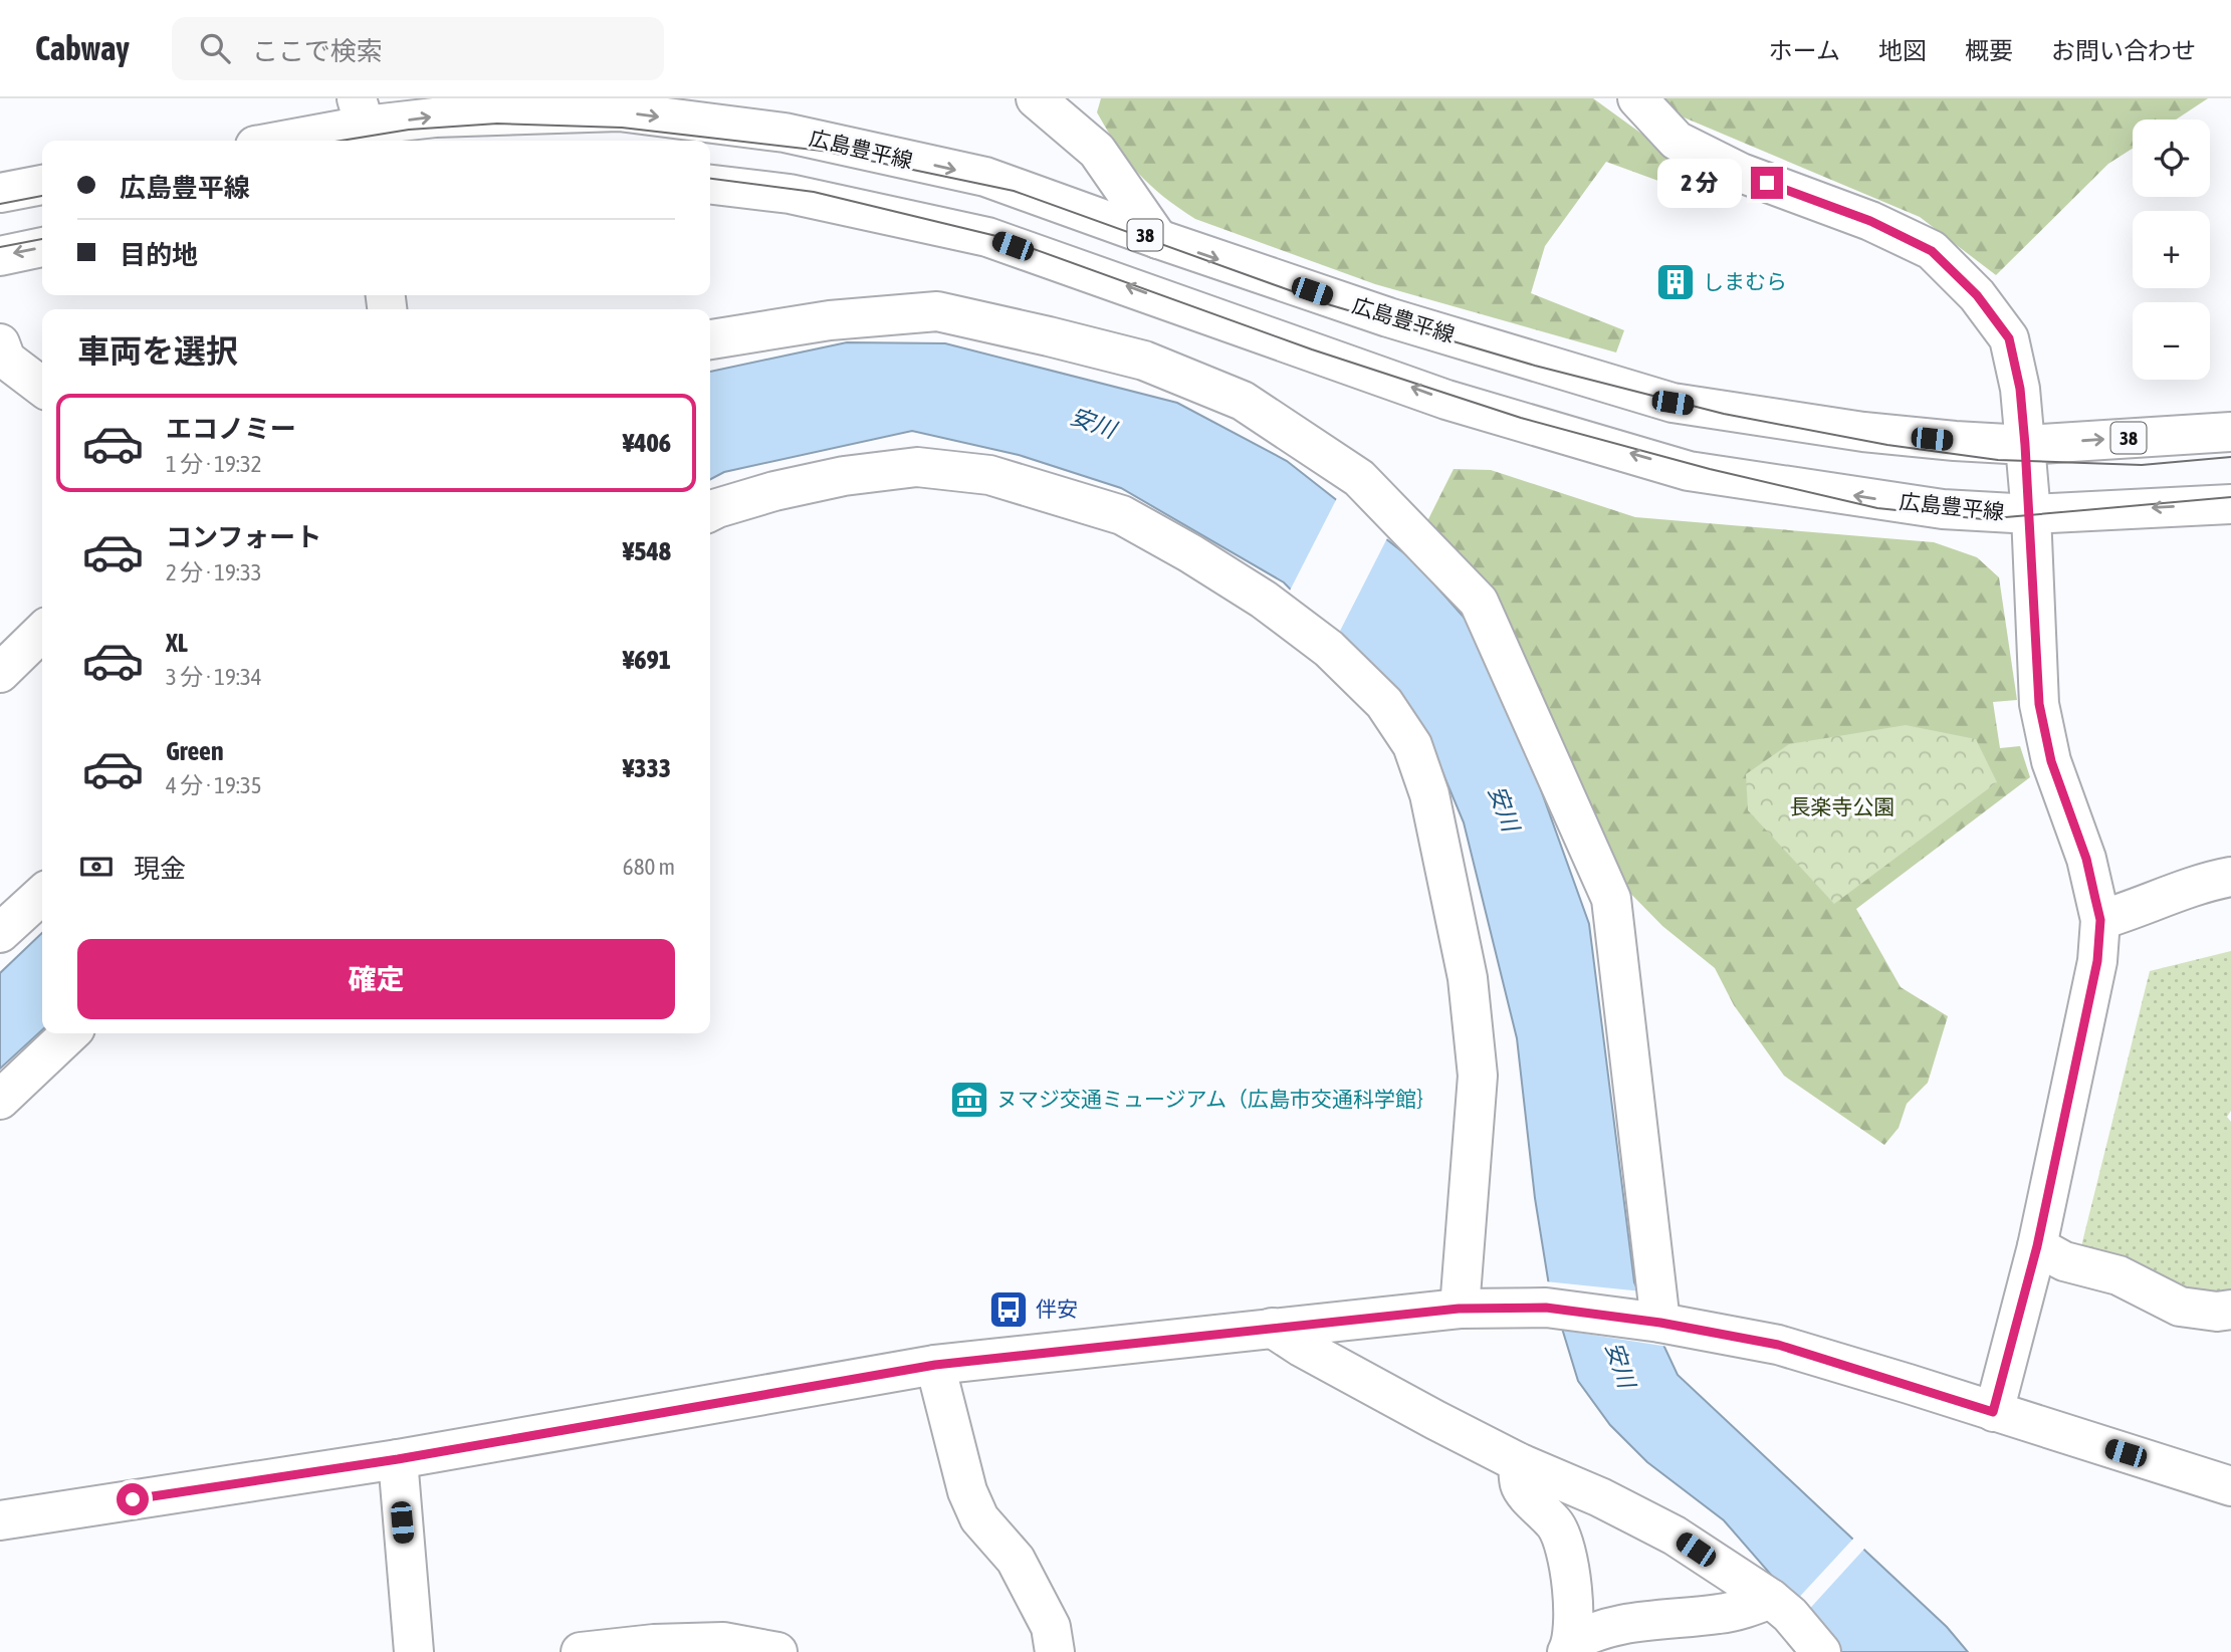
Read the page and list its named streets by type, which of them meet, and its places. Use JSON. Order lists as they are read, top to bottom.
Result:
{
  "streets": {
    "street": ["広島豊平線", "38"]
  },
  "water": ["安川"],
  "parks": ["長楽寺公園"],
  "places": {
    "building": ["しまむら"],
    "museum": ["ヌマジ交通ミュージアム（広島市交通科学館｝"],
    "bus stop": ["伴安"]
  },
  "page": {
    "header": "Cabway",
    "search": "ここで検索",
    "nav": [
      "ホーム",
      "地図",
      "概要",
      "お問い合わせ"
    ],
    "map_buttons": ["+", "−"],
    "banner": ["広島豊平線", "目的地"],
    "bubble": "2 分",
    "heading": "車両を選択",
    "list": [
      {
        "name": "エコノミー",
        "note": "1 分 · 19:32",
        "value": "¥406"
      },
      {
        "name": "コンフォート",
        "note": "2 分 · 19:33",
        "value": "¥548"
      },
      {
        "name": "XL",
        "note": "3 分 · 19:34",
        "value": "¥691"
      },
      {
        "name": "Green",
        "note": "4 分 · 19:35",
        "value": "¥333"
      }
    ],
    "pay": ["現金", "680 m"],
    "buttons": "確定"
  }
}
